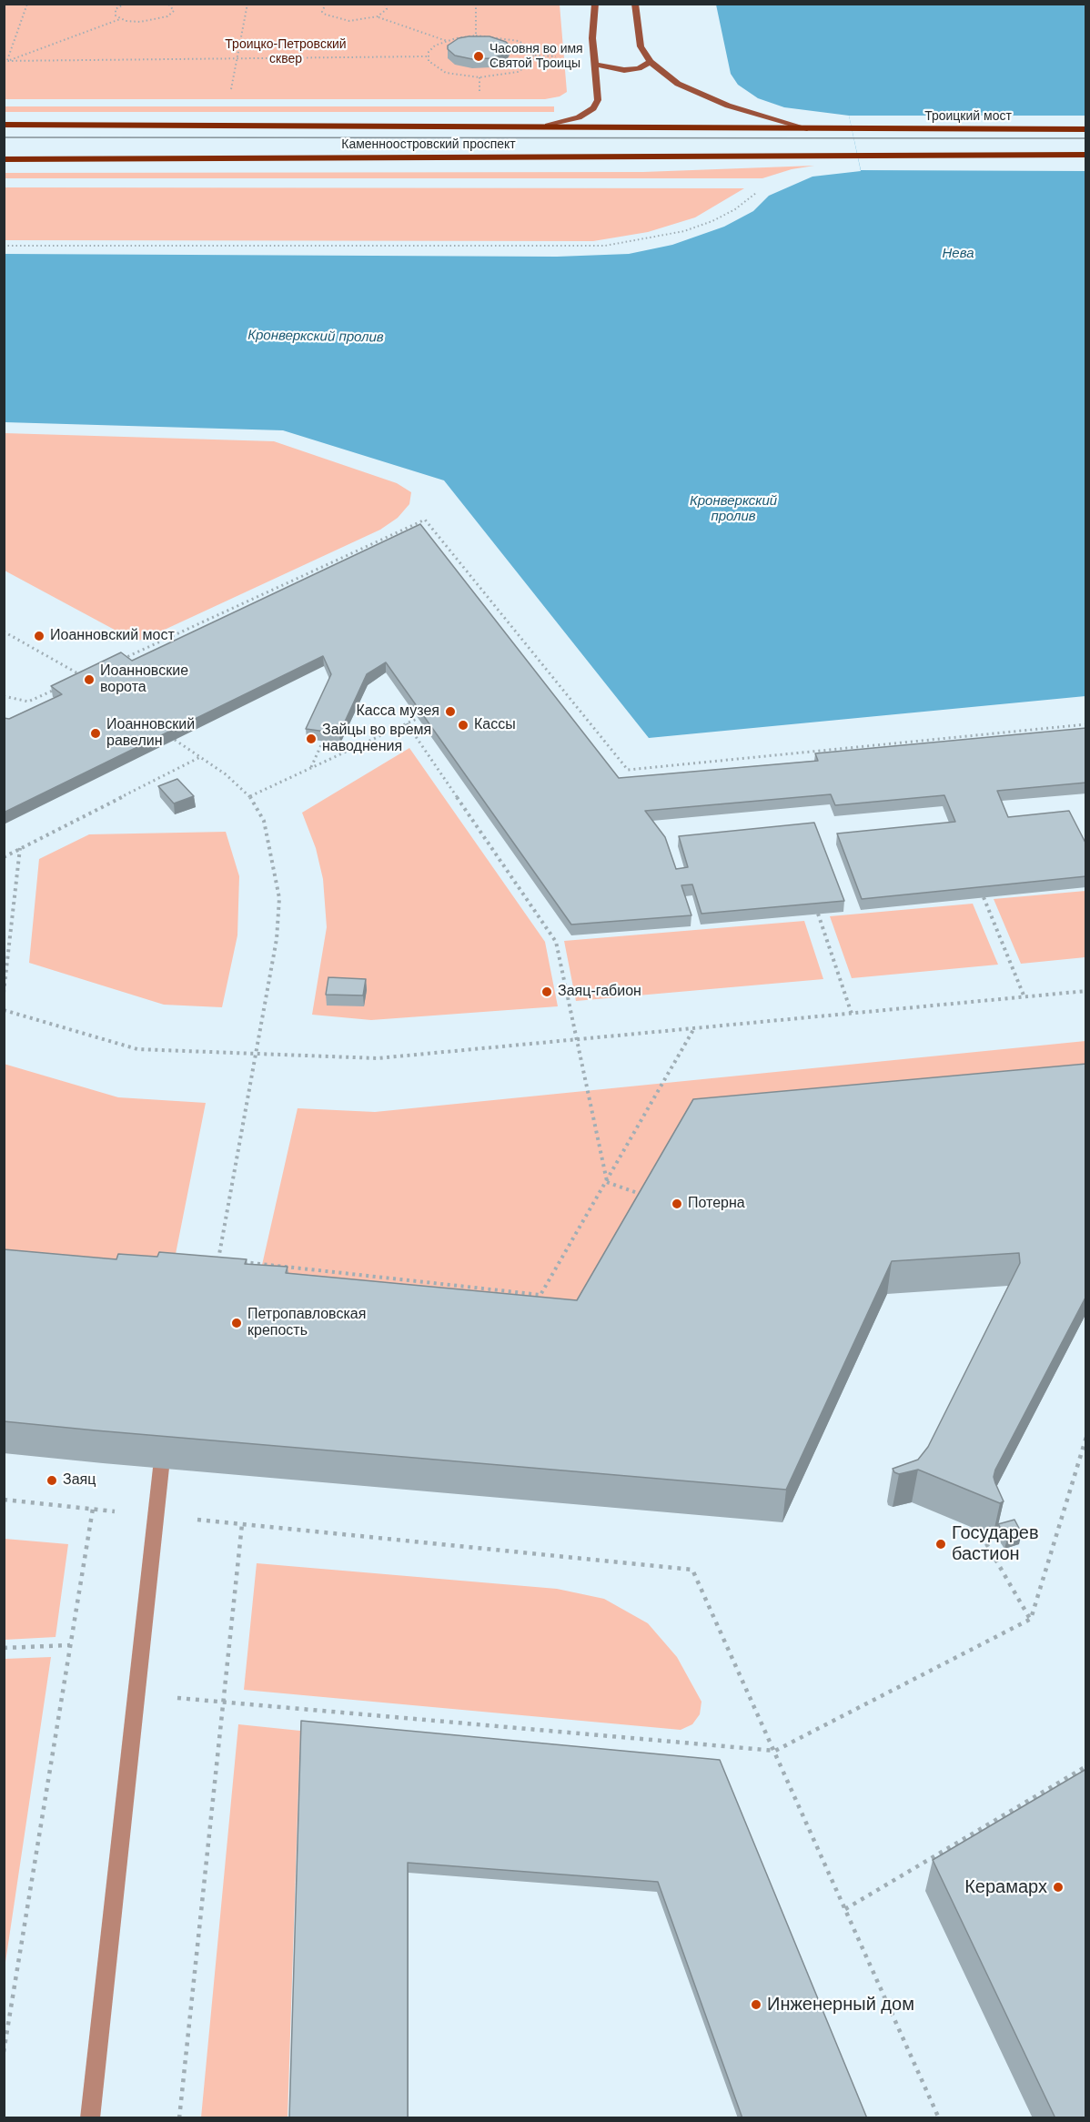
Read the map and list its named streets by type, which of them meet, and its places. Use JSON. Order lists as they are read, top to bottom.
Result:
{
  "streets": {
    "main road": ["Троицкий мост", "Каменноостровский проспект"]
  },
  "crossings": [
    ["Троицкий мост", "Каменноостровский проспект"]
  ],
  "water": ["Нева", "Кронверкский пролив"],
  "parks": ["Троицко-Петровский сквер"],
  "places": [
    "Часовня во имя Святой Троицы",
    "Иоанновский мост",
    "Иоанновские ворота",
    "Касса музея",
    "Кассы",
    "Иоанновский равелин",
    "Зайцы во время наводнения",
    "Заяц-габион",
    "Потерна",
    "Петропавловская крепость",
    "Заяц",
    "Государев бастион",
    "Керамарх",
    "Инженерный дом"
  ]
}
